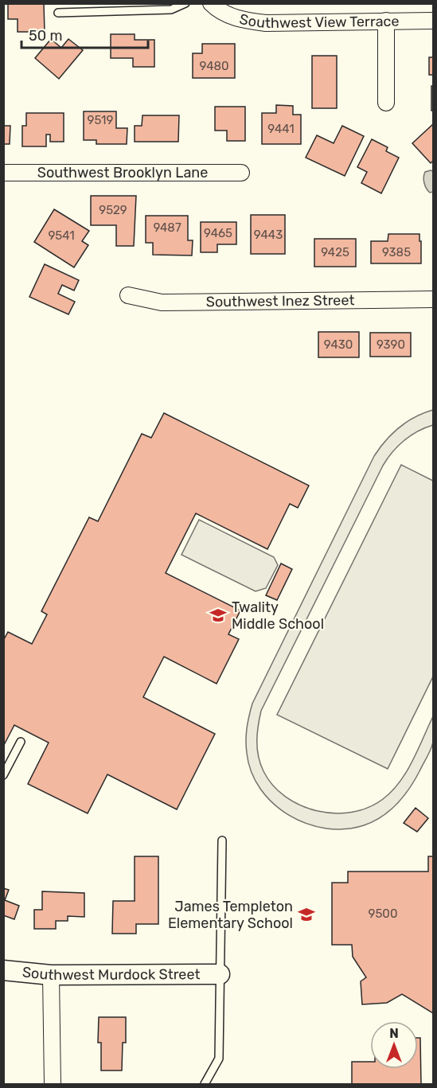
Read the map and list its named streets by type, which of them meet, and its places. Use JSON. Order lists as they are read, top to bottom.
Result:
{
  "streets": {
    "street": [
      "Southwest View Terrace",
      "Southwest Brooklyn Lane",
      "Southwest Inez Street",
      "Southwest Murdock Street"
    ]
  },
  "places": {
    "school or university": ["Twality Middle School", "James Templeton Elementary School"]
  },
  "house_numbers": [
    "9480",
    "9519",
    "9441",
    "9529",
    "9487",
    "9465",
    "9443",
    "9541",
    "9425",
    "9385",
    "9430",
    "9390",
    "9500"
  ],
  "scale_bar": "50 m",
  "north": "top"
}
